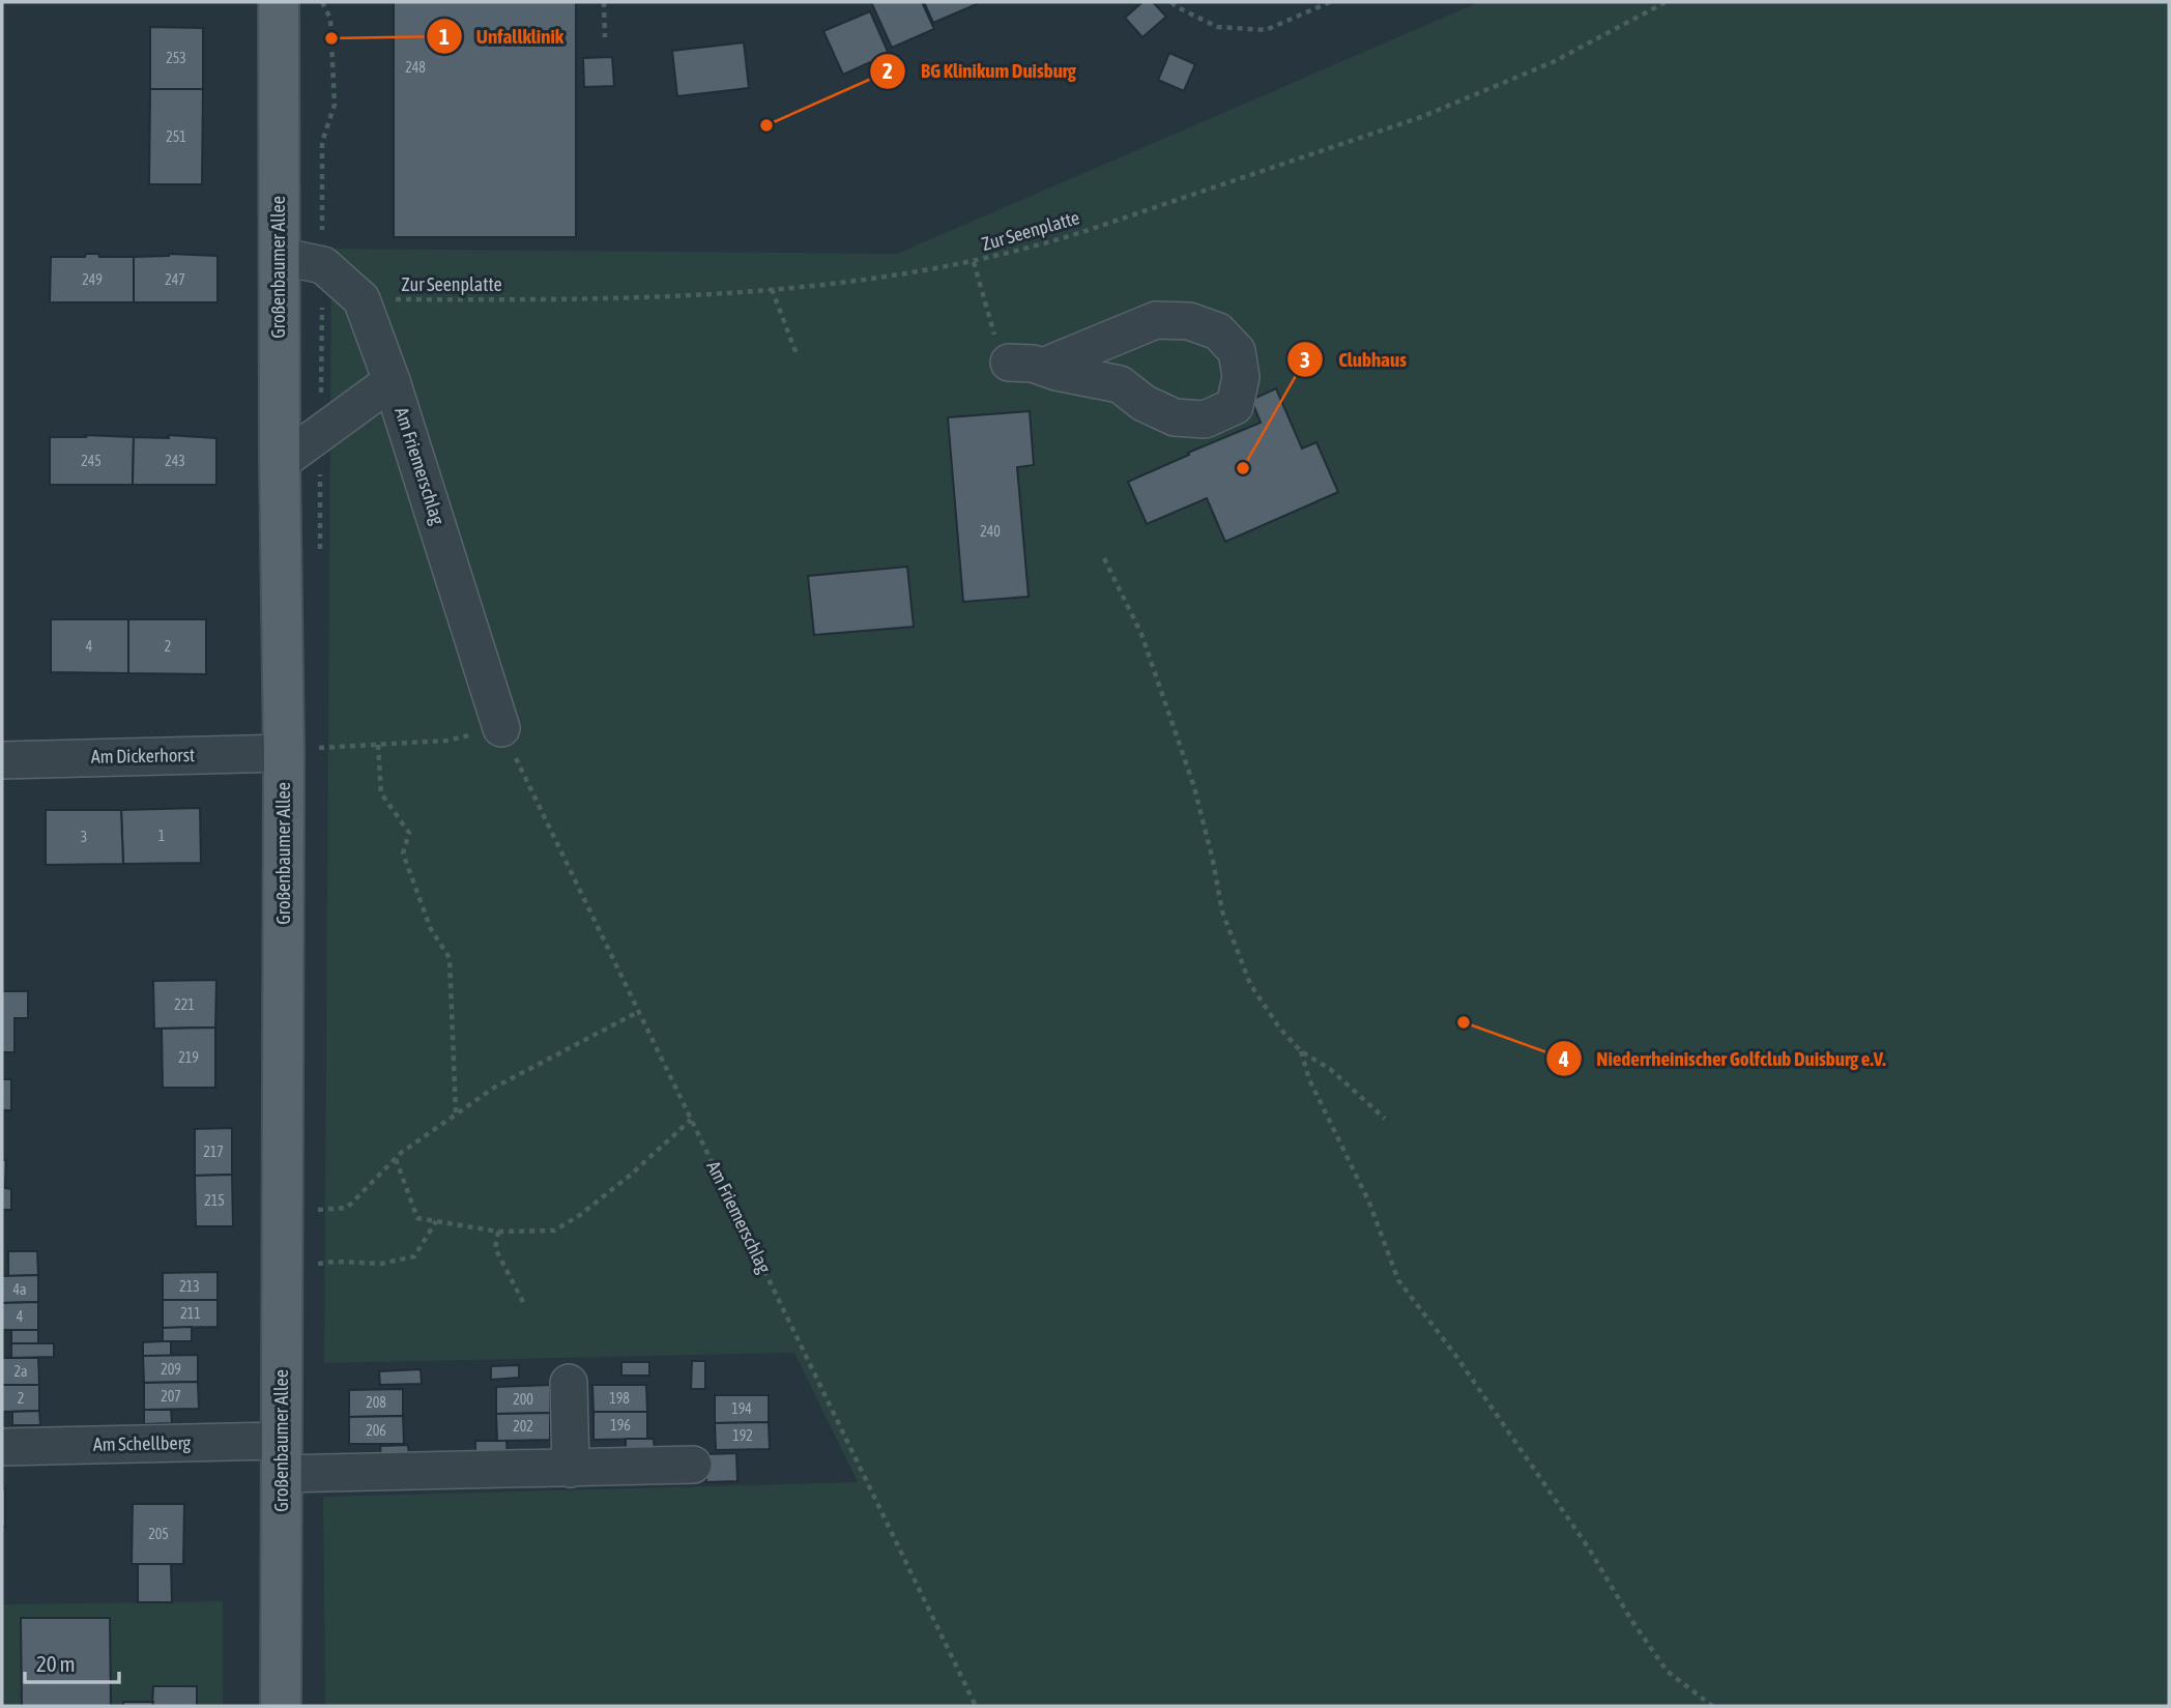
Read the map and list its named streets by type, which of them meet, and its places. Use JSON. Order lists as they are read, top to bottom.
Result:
{
  "streets": {
    "main road": ["Großenbaumer Allee"],
    "street": ["Am Friemerschlag", "Am Dickerhorst", "Am Schellberg"],
    "path": ["Zur Seenplatte"]
  },
  "crossings": [
    ["Zur Seenplatte", "Am Friemerschlag"],
    ["Großenbaumer Allee", "Am Friemerschlag"],
    ["Großenbaumer Allee", "Am Dickerhorst"],
    ["Großenbaumer Allee", "Am Schellberg"]
  ],
  "places": [
    "Unfallklinik",
    "BG Klinikum Duisburg",
    "Clubhaus",
    "Niederrheinischer Golfclub Duisburg e.V."
  ],
  "house_numbers": [
    "253",
    "248",
    "251",
    "249",
    "247",
    "245",
    "243",
    "240",
    "4",
    "2",
    "1",
    "3",
    "221",
    "219",
    "217",
    "215",
    "213",
    "4a",
    "211",
    "4",
    "209",
    "2a",
    "207",
    "2",
    "198",
    "200",
    "208",
    "194",
    "196",
    "202",
    "206",
    "192",
    "205"
  ],
  "scale_bar": "20 m"
}
